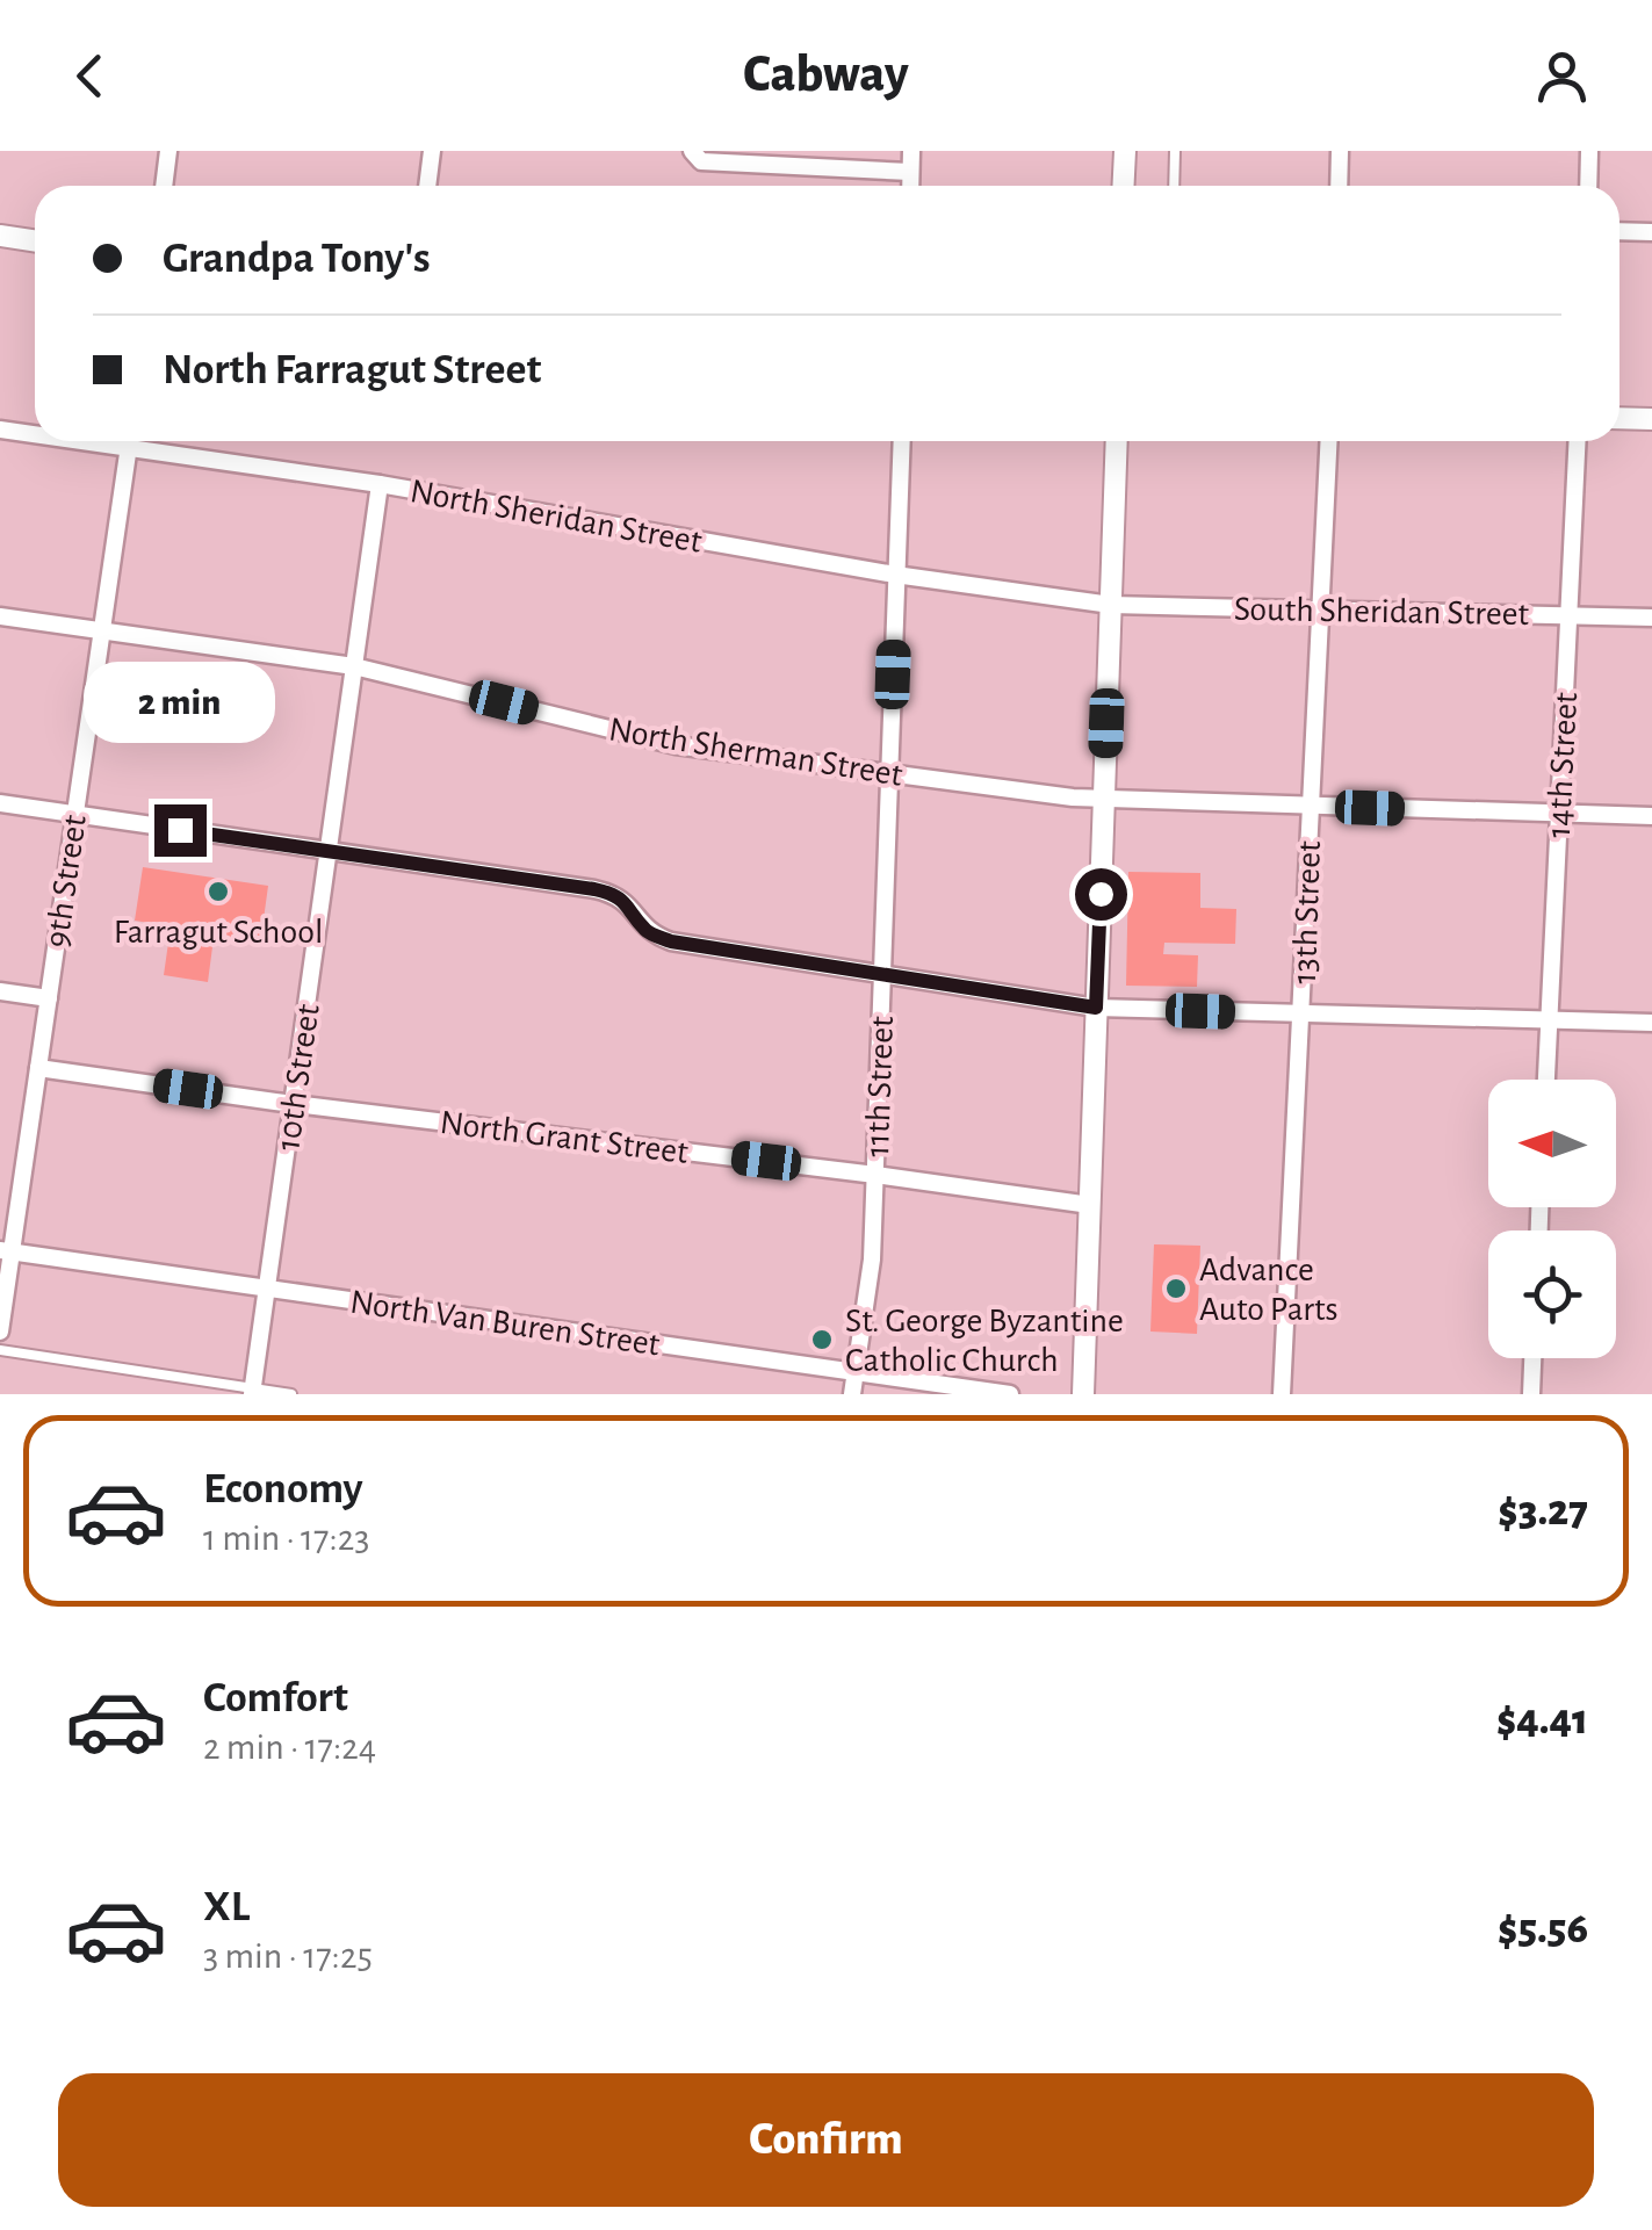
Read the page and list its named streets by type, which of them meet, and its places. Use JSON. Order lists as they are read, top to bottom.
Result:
{
  "streets": {
    "street": [
      "North Sheridan Street",
      "South Sheridan Street",
      "North Sherman Street",
      "14th Street",
      "9th Street",
      "13th Street",
      "10th Street",
      "11th Street",
      "North Grant Street",
      "North Van Buren Street"
    ]
  },
  "crossings": [
    ["North Sheridan Street", "South Sheridan Street"],
    ["North Sheridan Street", "9th Street"],
    ["North Sheridan Street", "10th Street"],
    ["North Sheridan Street", "11th Street"],
    ["South Sheridan Street", "14th Street"],
    ["South Sheridan Street", "13th Street"],
    ["North Sherman Street", "14th Street"],
    ["North Sherman Street", "9th Street"],
    ["North Sherman Street", "13th Street"],
    ["North Sherman Street", "10th Street"],
    ["North Sherman Street", "11th Street"],
    ["9th Street", "North Grant Street"],
    ["9th Street", "North Van Buren Street"],
    ["10th Street", "North Grant Street"],
    ["10th Street", "North Van Buren Street"],
    ["11th Street", "North Grant Street"],
    ["11th Street", "North Van Buren Street"]
  ],
  "places": ["Farragut School", "Advance Auto Parts", "St. George Byzantine Catholic Church"],
  "north": "left",
  "page": {
    "header": "Cabway",
    "banner": ["Grandpa Tony's", "North Farragut Street"],
    "bubble": "2 min",
    "list": [
      {
        "name": "Economy",
        "note": "1 min · 17:23",
        "value": "$3.27"
      },
      {
        "name": "Comfort",
        "note": "2 min · 17:24",
        "value": "$4.41"
      },
      {
        "name": "XL",
        "note": "3 min · 17:25",
        "value": "$5.56"
      }
    ],
    "buttons": "Confirm"
  }
}
